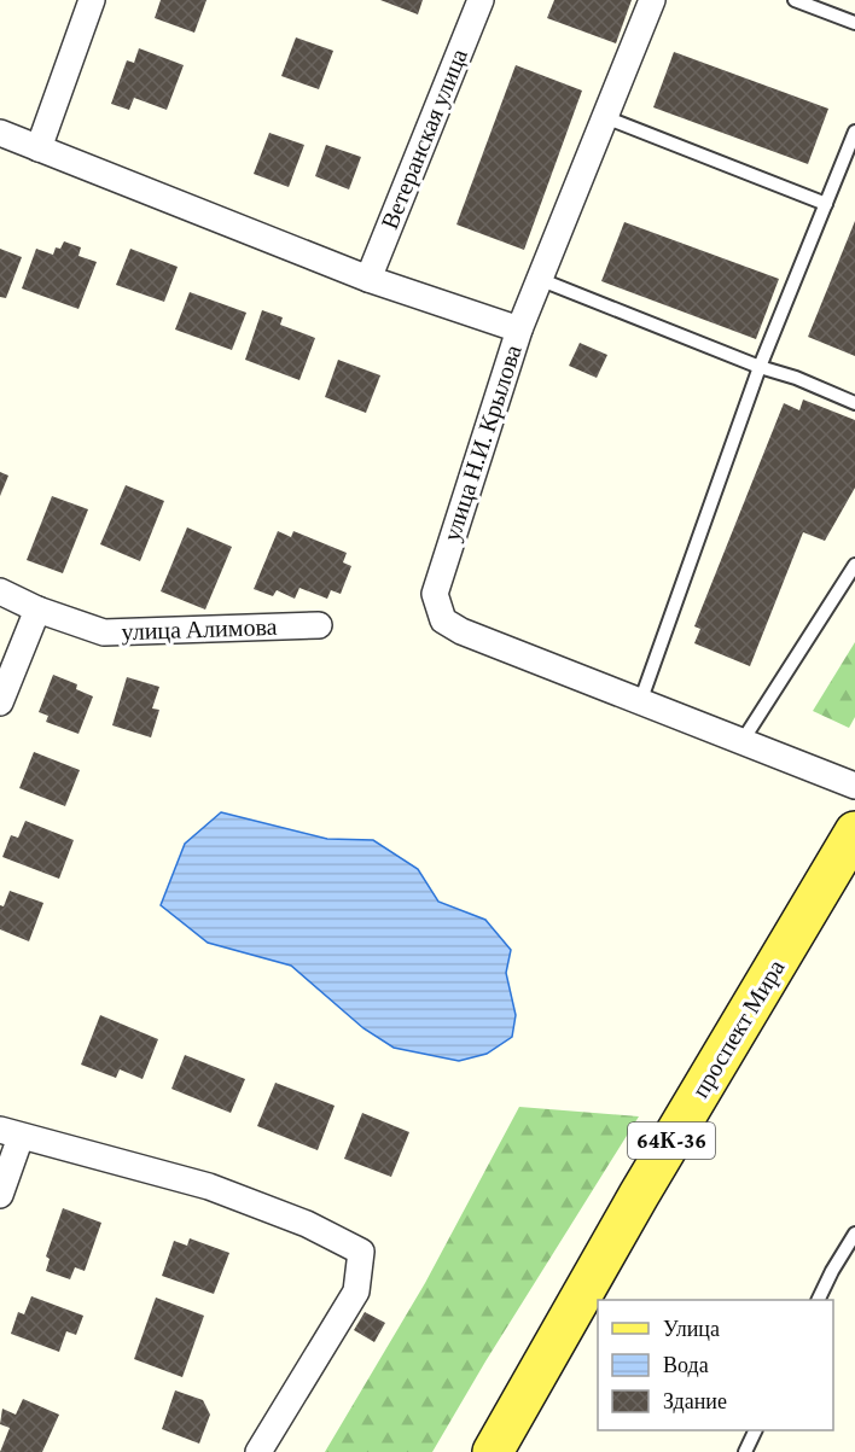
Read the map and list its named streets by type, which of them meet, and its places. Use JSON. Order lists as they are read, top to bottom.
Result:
{
  "streets": {
    "main road": ["проспект Мира", "64К-36"],
    "street": ["Ветеранская улица", "улица Н.И. Крылова", "улица Алимова"]
  },
  "crossings": [
    ["Ветеранская улица", "улица Н.И. Крылова"]
  ],
  "legend": ["Улица", "Вода", "Здание"]
}
